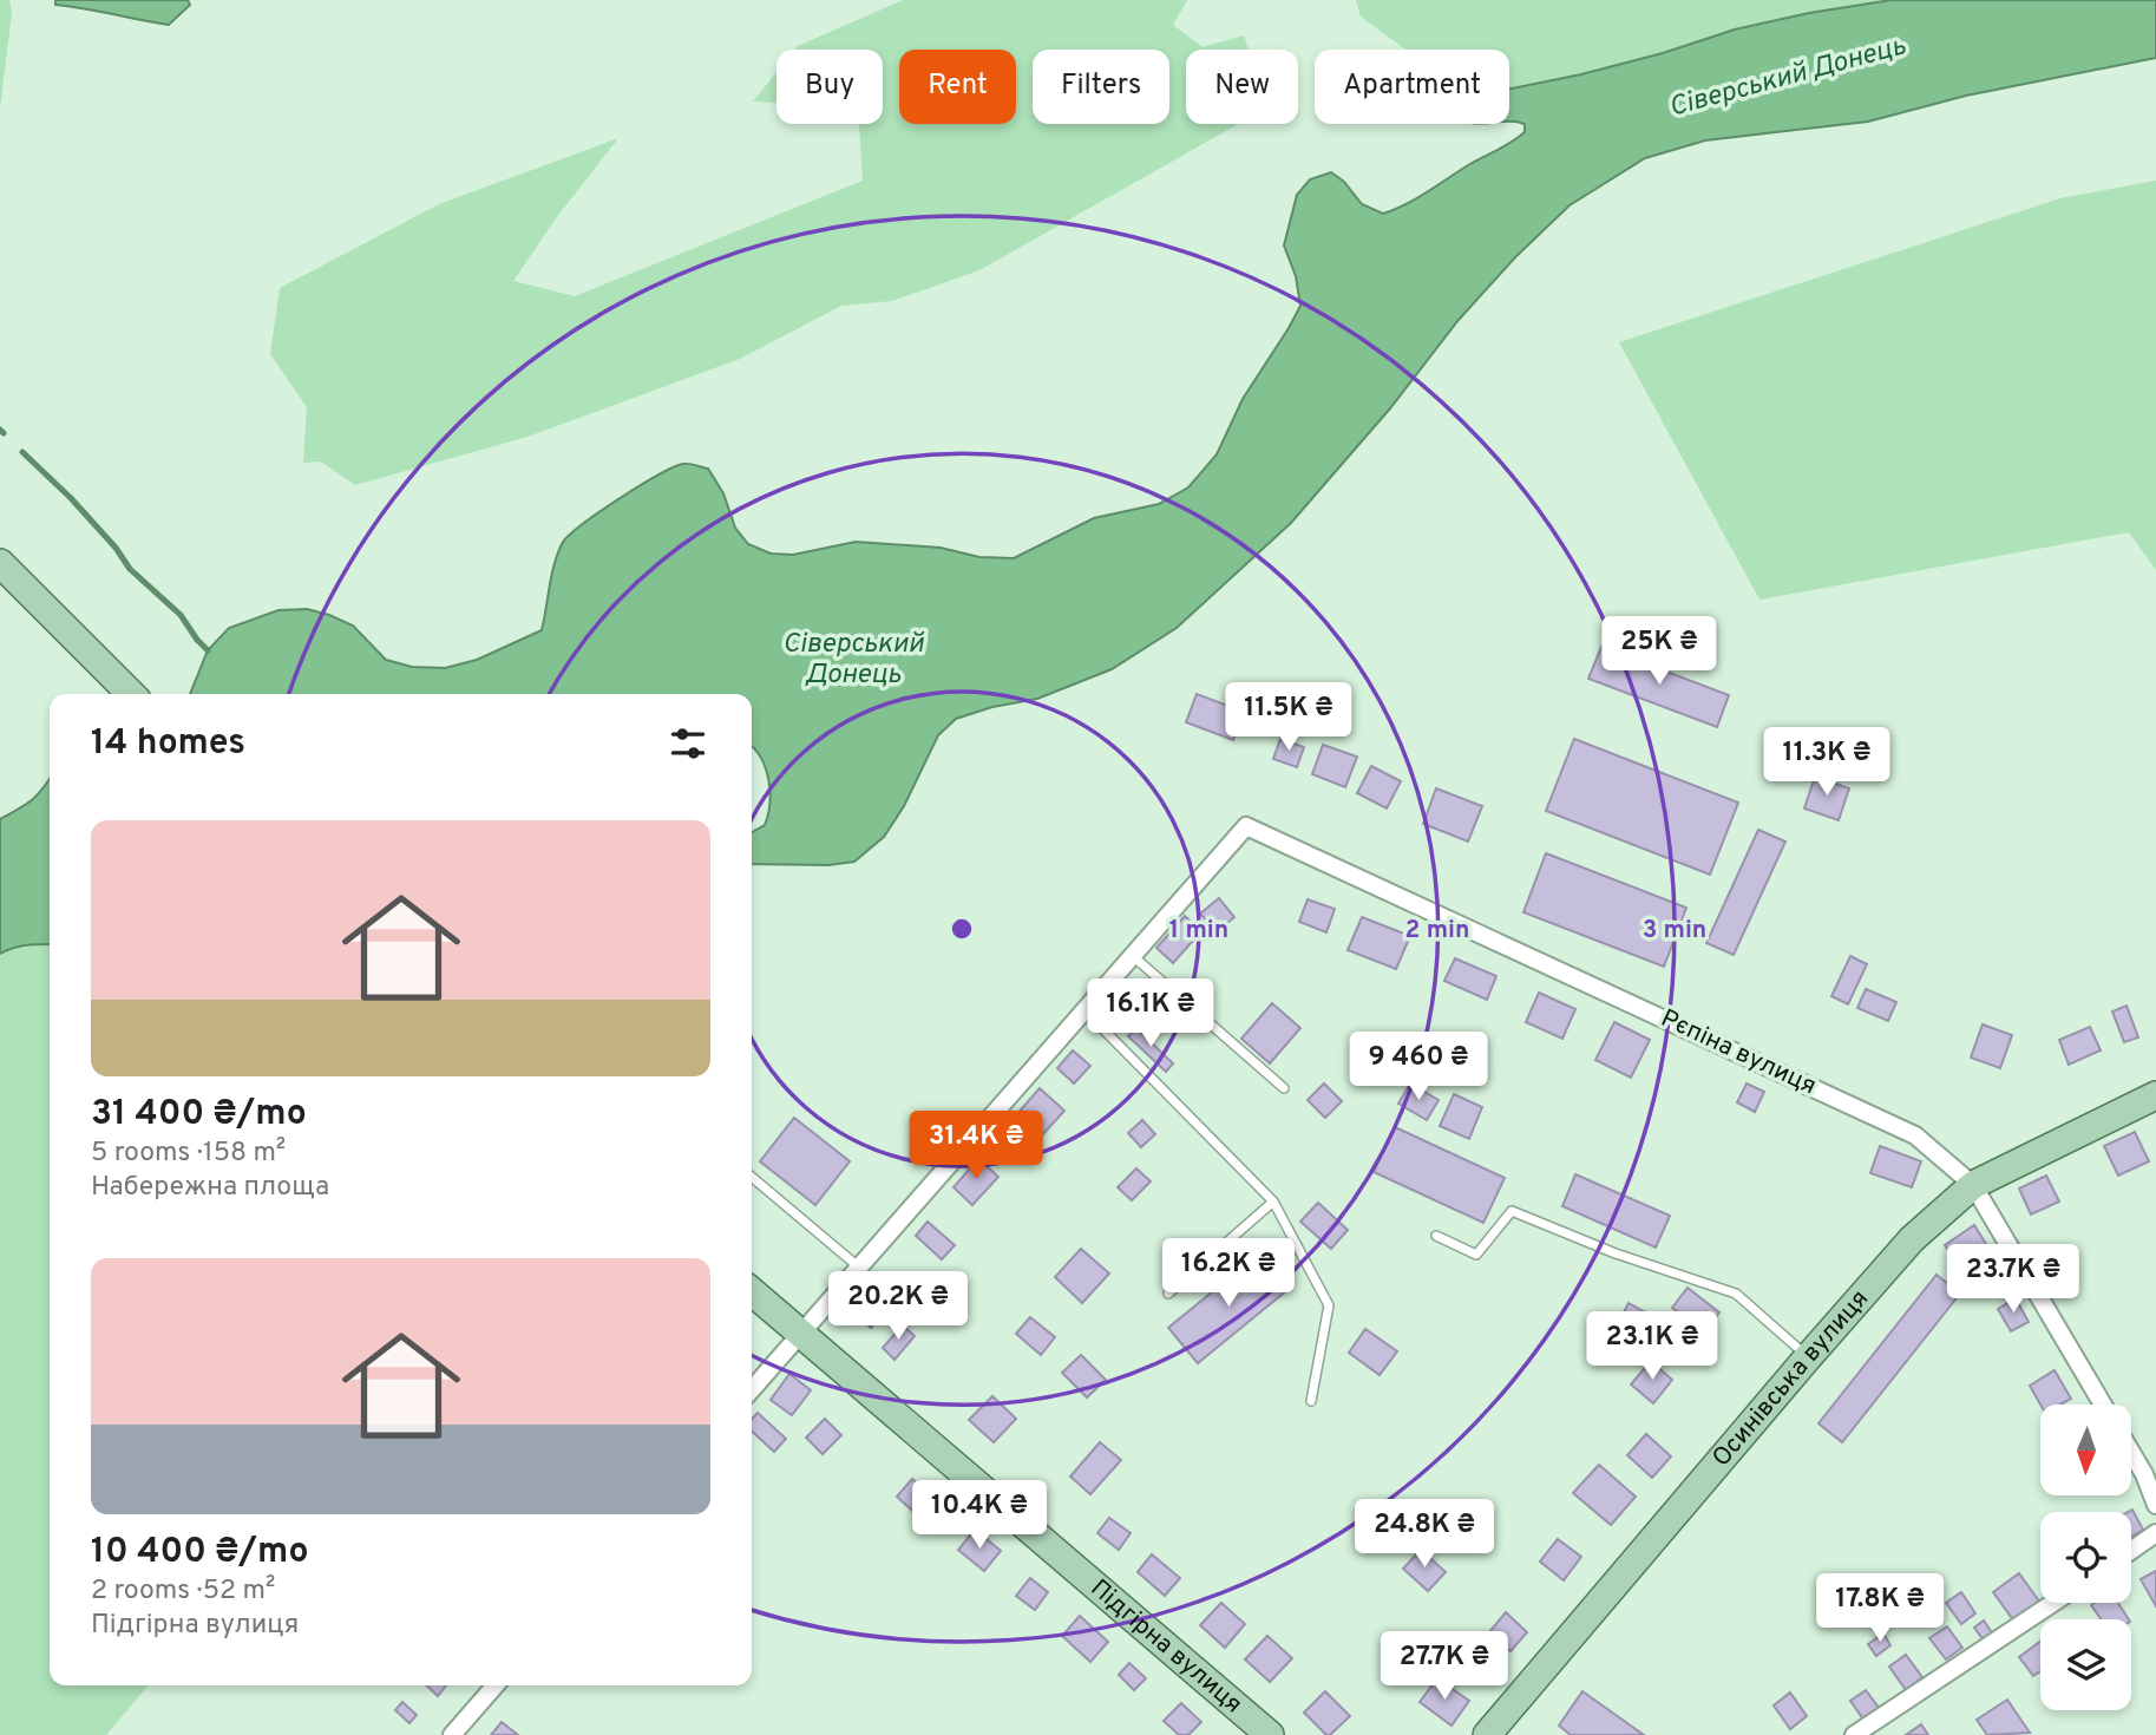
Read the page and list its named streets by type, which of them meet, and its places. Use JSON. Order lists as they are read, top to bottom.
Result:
{
  "streets": {
    "main road": ["Осинівська вулиця", "Підгірна вулиця"],
    "street": ["Рєпіна вулиця"]
  },
  "crossings": [
    ["Рєпіна вулиця", "Осинівська вулиця"]
  ],
  "water": ["Сіверський Донець"],
  "north": "bottom",
  "page": {
    "chip": [
      "Buy",
      "Rent",
      "Filters",
      "New",
      "Apartment"
    ],
    "price": [
      "25K ₴",
      "11.5K ₴",
      "11.3K ₴",
      "16.1K ₴",
      "9 460 ₴",
      "31.4K ₴",
      "16.2K ₴",
      "23.7K ₴",
      "20.2K ₴",
      "23.1K ₴",
      "10.4K ₴",
      "24.8K ₴",
      "17.8K ₴",
      "27.7K ₴"
    ],
    "heading": "14 homes",
    "list": [
      {
        "name": "31 400 ₴/mo",
        "note": "5 rooms · 158 m² · Набережна площа"
      },
      {
        "name": "10 400 ₴/mo",
        "note": "2 rooms · 52 m² · Підгірна вулиця"
      }
    ]
  },
  "rings": ["1 min", "2 min", "3 min"]
}
